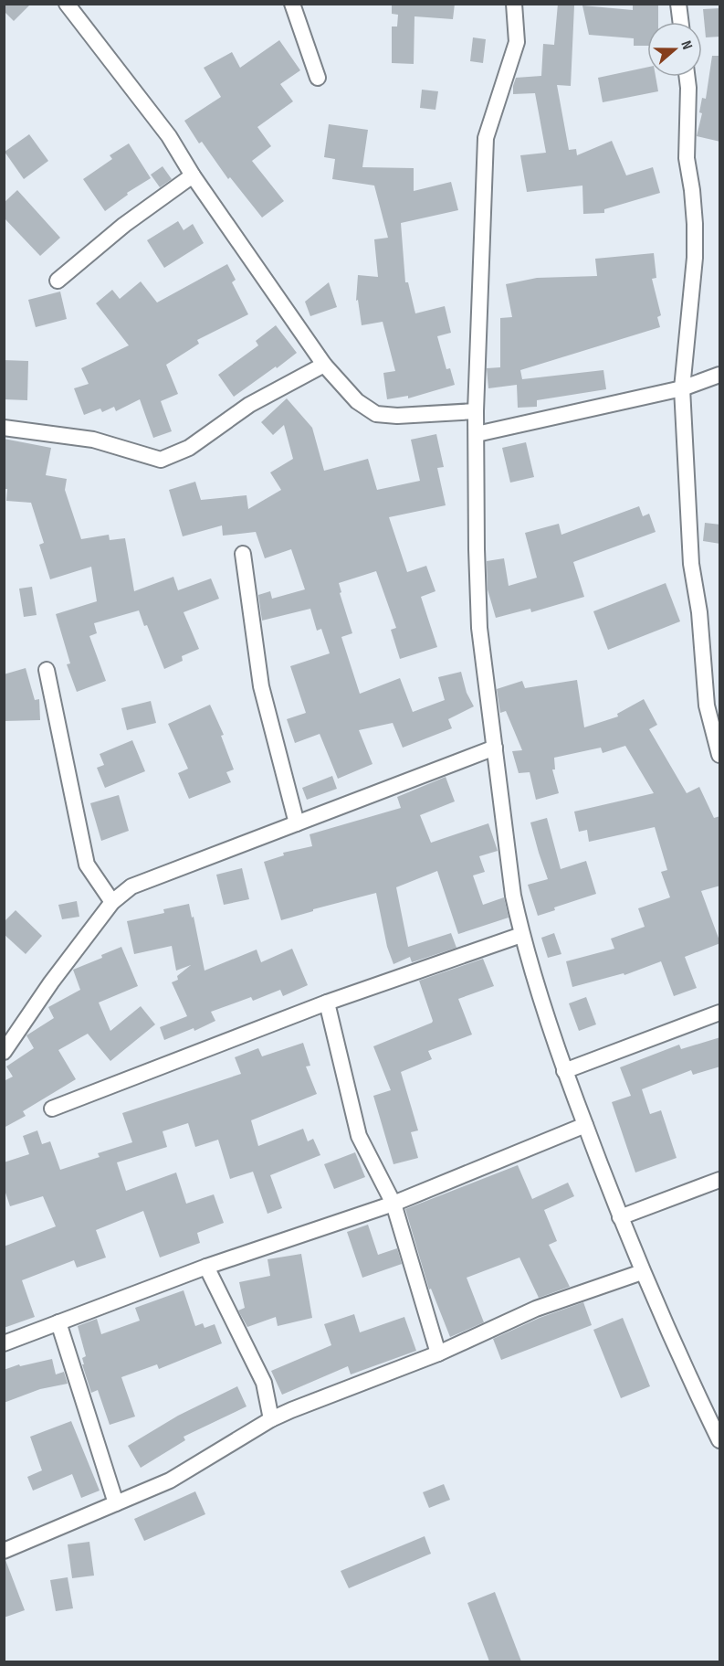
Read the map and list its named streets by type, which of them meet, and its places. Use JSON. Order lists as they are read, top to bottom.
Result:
{
  "north": "right"
}
